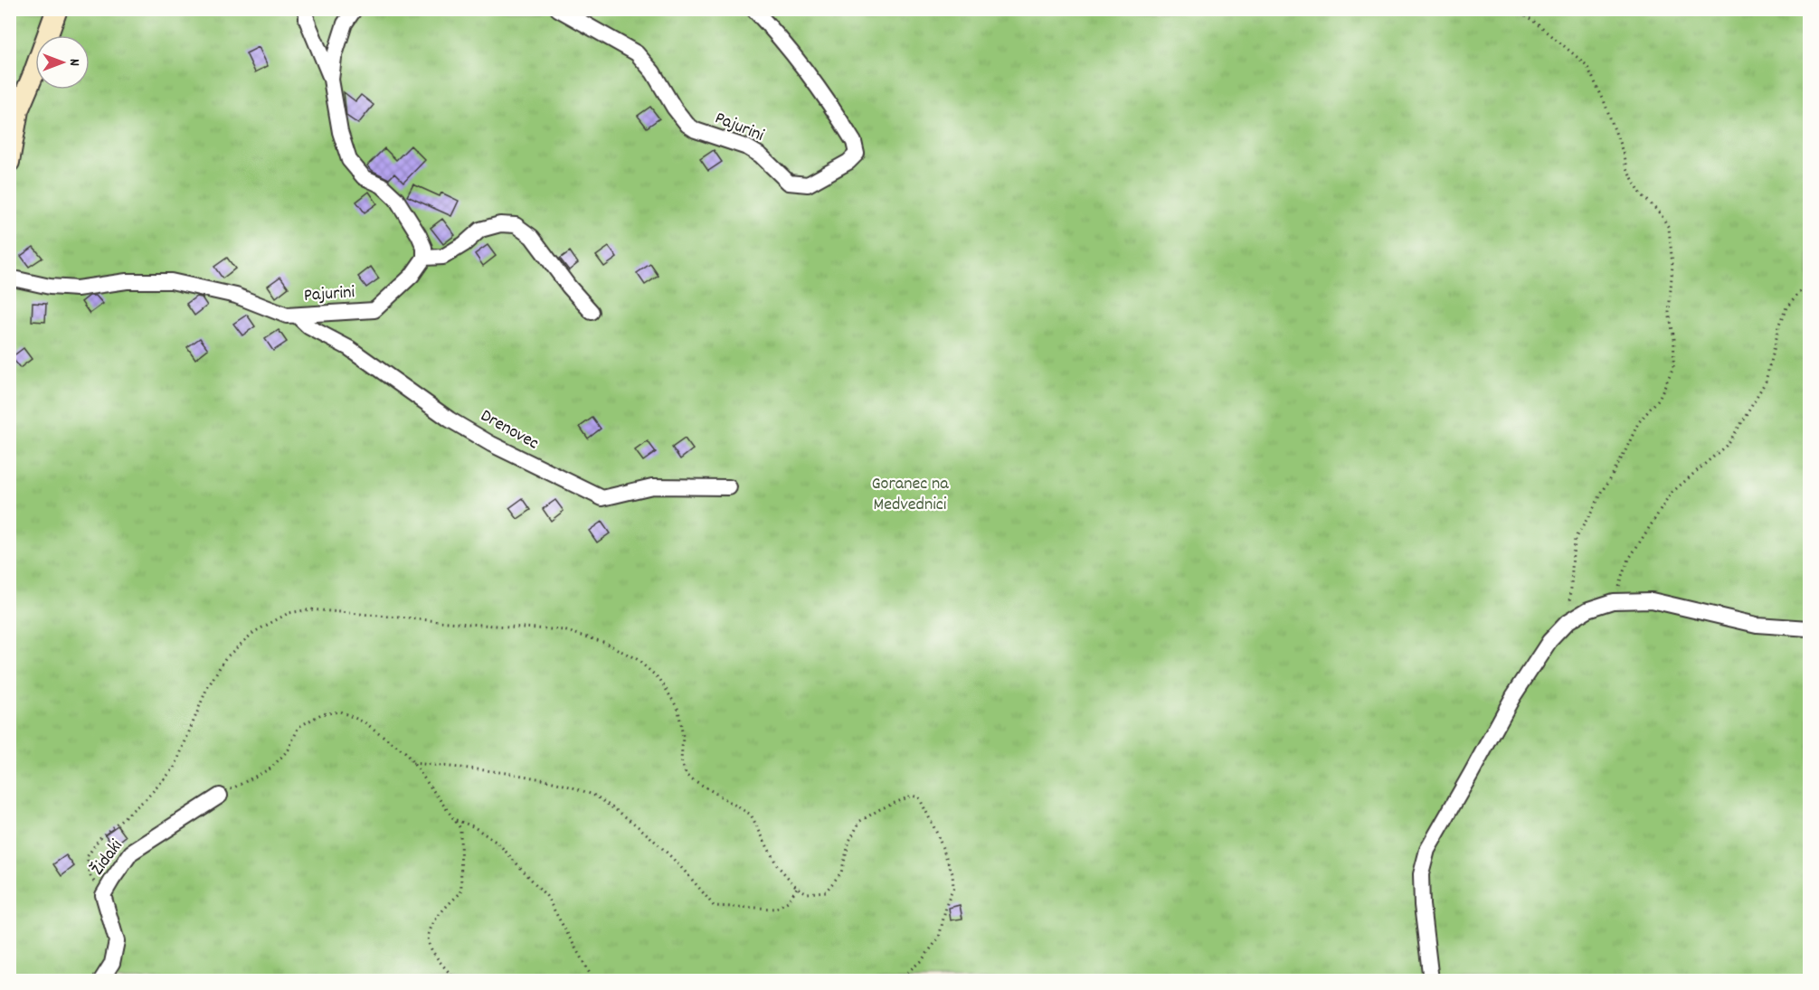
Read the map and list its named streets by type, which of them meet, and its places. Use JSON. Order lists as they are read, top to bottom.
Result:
{
  "streets": {
    "street": ["Pajurini", "Drenovec", "Židaki"]
  },
  "crossings": [
    ["Pajurini", "Drenovec"]
  ],
  "parks": ["Goranec na Medvednici"],
  "north": "right"
}
